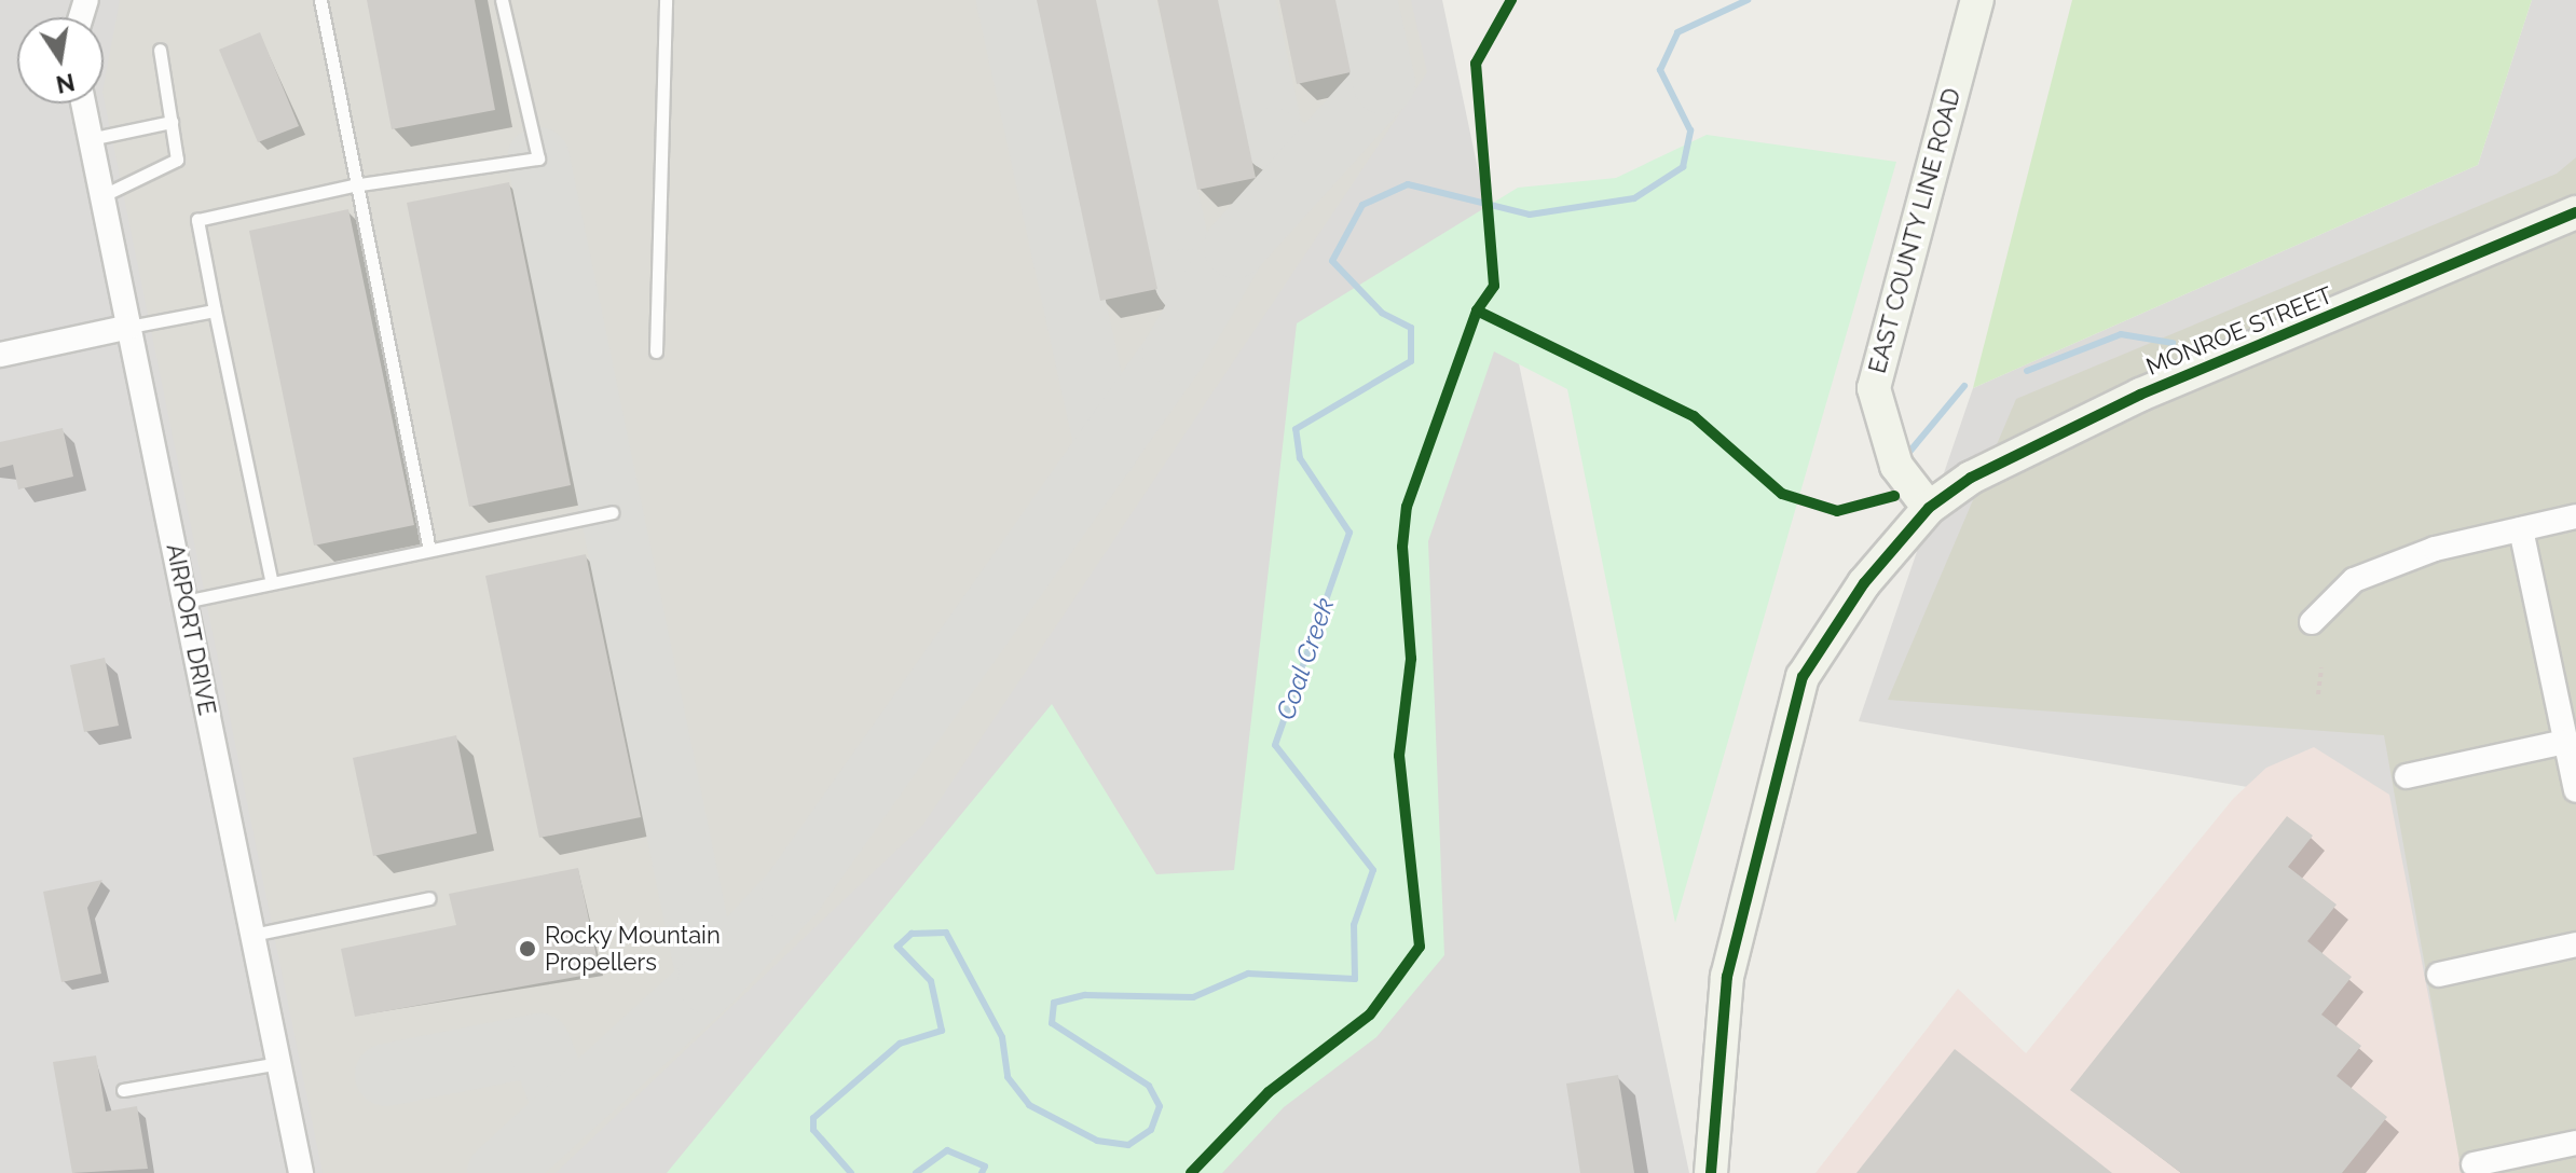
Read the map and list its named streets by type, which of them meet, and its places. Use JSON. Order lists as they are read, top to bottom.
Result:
{
  "streets": {
    "main road": ["EAST COUNTY LINE ROAD", "MONROE STREET"],
    "street": ["AIRPORT DRIVE"]
  },
  "crossings": [
    ["EAST COUNTY LINE ROAD", "MONROE STREET"]
  ],
  "water": ["Coal Creek"],
  "places": ["Rocky Mountain Propellers"],
  "north": "bottom"
}
